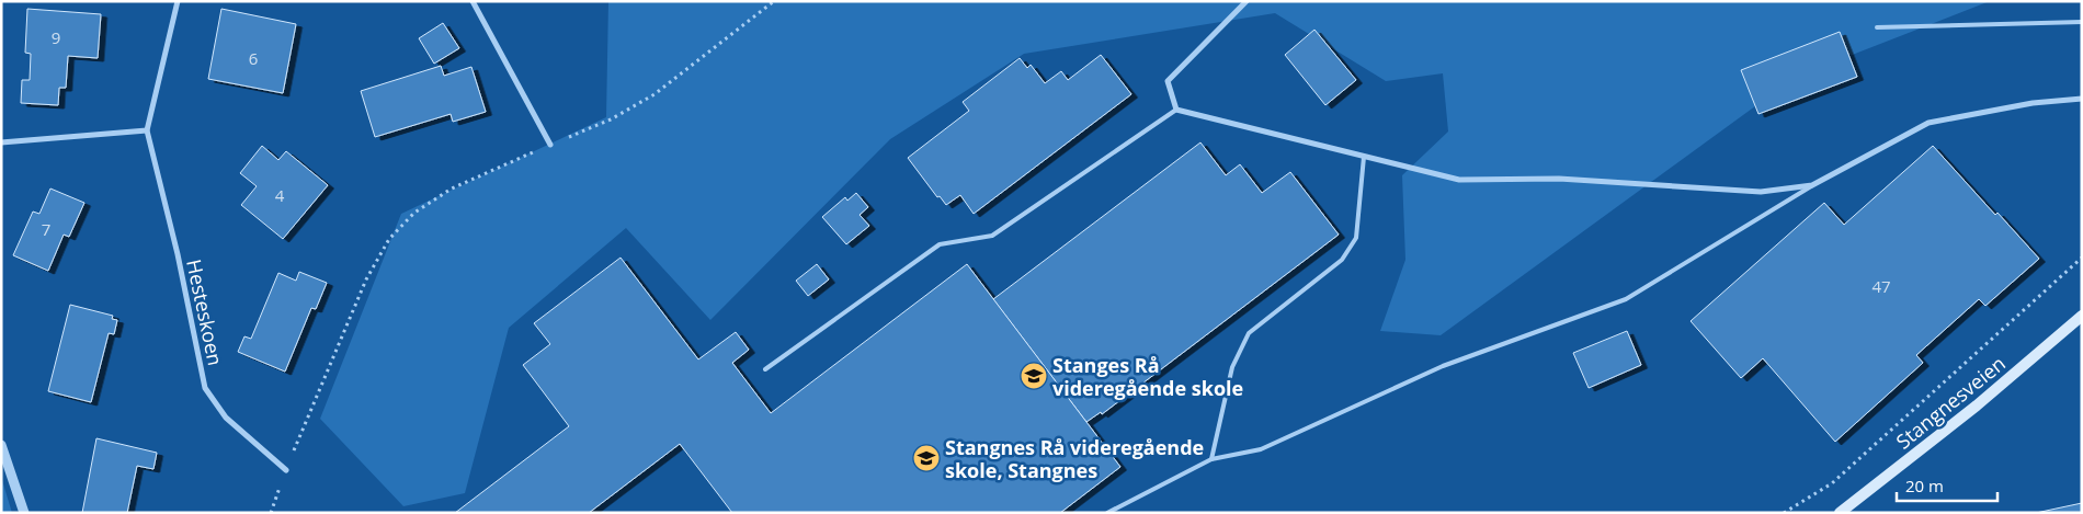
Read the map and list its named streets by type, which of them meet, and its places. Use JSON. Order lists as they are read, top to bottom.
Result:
{
  "streets": {
    "main road": ["Stangnesveien"],
    "street": ["Hesteskoen"]
  },
  "places": {
    "school or university": ["Stanges Rå videregående skole", "Stangnes Rå videregående skole, Stangnes"]
  },
  "house_numbers": [
    "9",
    "6",
    "4",
    "7",
    "47"
  ],
  "scale_bar": "20 m"
}
